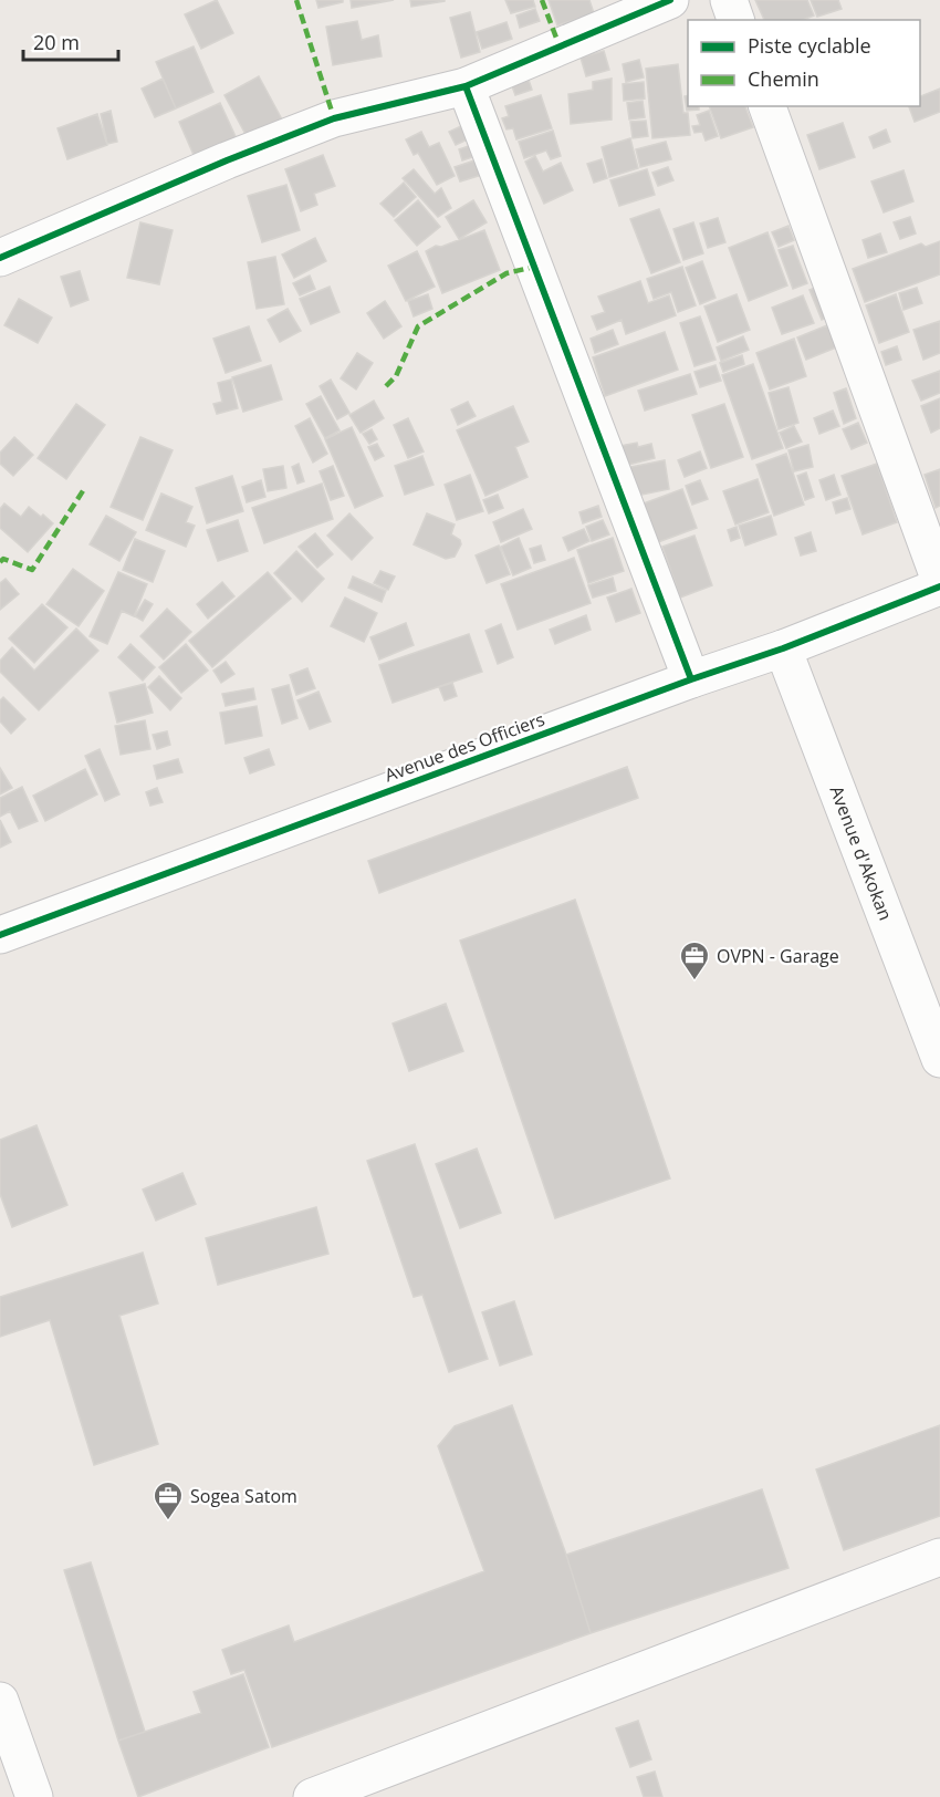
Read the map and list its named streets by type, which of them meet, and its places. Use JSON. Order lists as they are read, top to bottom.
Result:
{
  "streets": {
    "street": ["Avenue des Officiers", "Avenue d'Akokan"]
  },
  "crossings": [
    ["Avenue des Officiers", "Avenue d'Akokan"]
  ],
  "places": {
    "office": ["OVPN - Garage", "Sogea Satom"]
  },
  "legend": ["Piste cyclable", "Chemin"],
  "scale_bar": "20 m"
}
